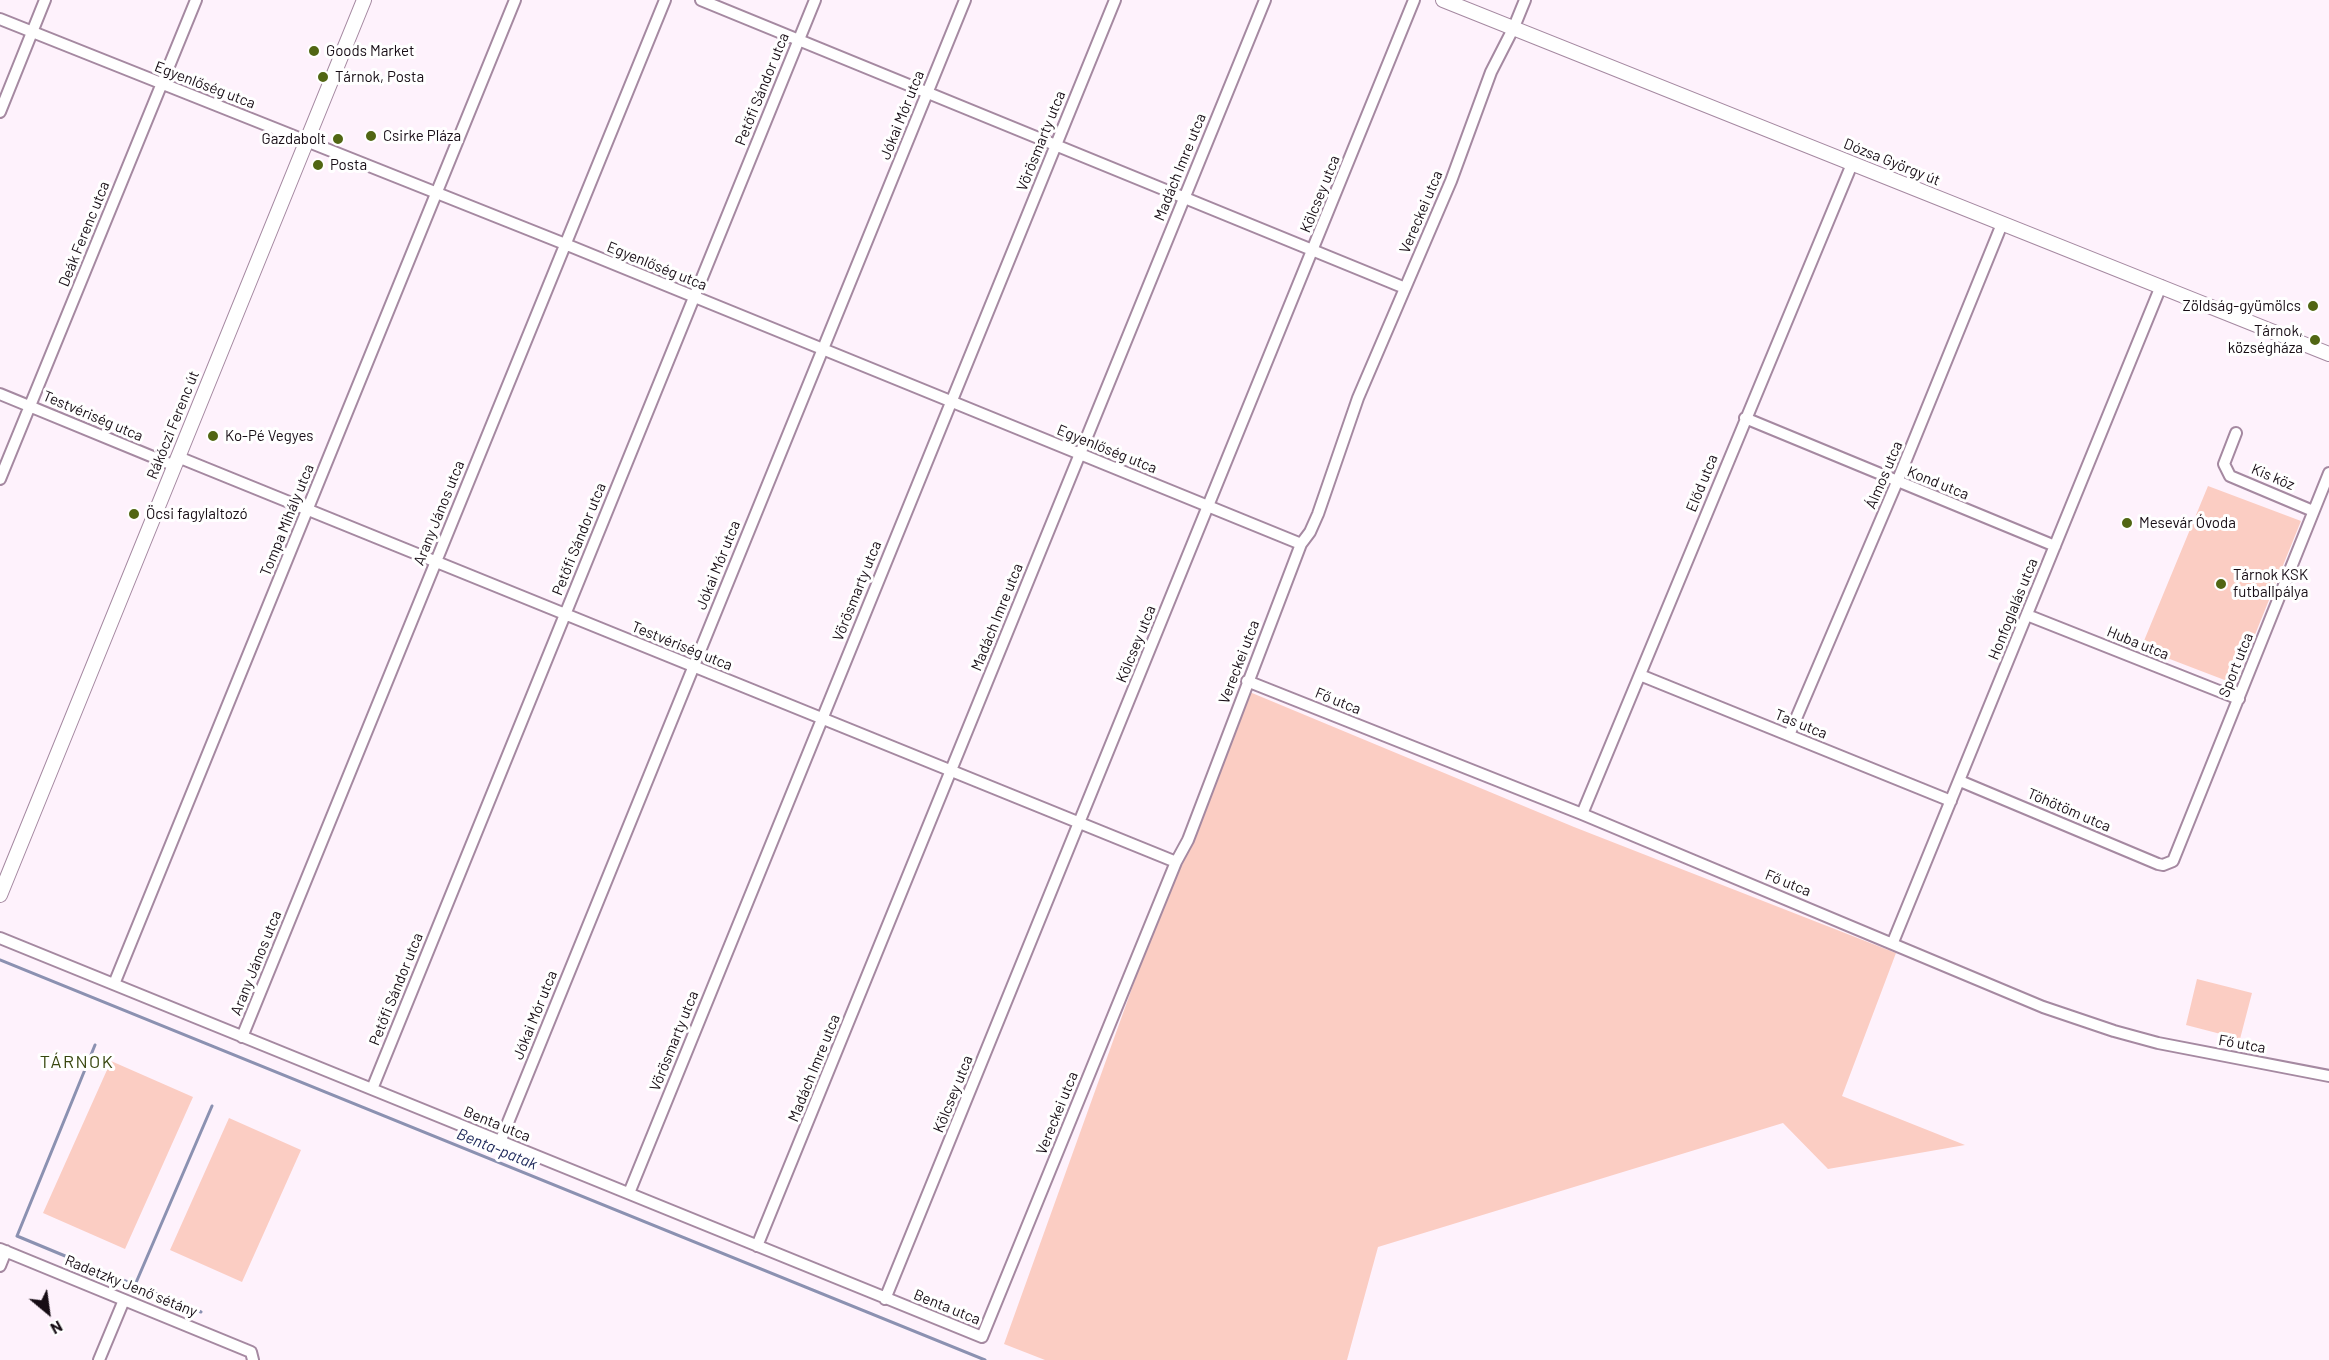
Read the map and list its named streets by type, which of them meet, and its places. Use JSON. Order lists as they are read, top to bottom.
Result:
{
  "streets": {
    "street": [
      "Egyenlőség utca",
      "Petőfi Sándor utca",
      "Jókai Mór utca",
      "Vörösmarty utca",
      "Dózsa György út",
      "Madách Imre utca",
      "Kölcsey utca",
      "Vereckei utca",
      "Deák Ferenc utca",
      "Testvériség utca",
      "Rákóczi Ferenc út",
      "Álmos utca",
      "Kis köz",
      "Előd utca",
      "Kond utca",
      "Arany János utca",
      "Tompa Mihály utca",
      "Honfoglalás utca",
      "Huba utca",
      "Sport utca",
      "Fő utca",
      "Tas utca",
      "Töhötöm utca",
      "Benta utca",
      "Radetzky Jenő sétány"
    ]
  },
  "crossings": [
    ["Egyenlőség utca", "Petőfi Sándor utca"],
    ["Egyenlőség utca", "Jókai Mór utca"],
    ["Egyenlőség utca", "Vörösmarty utca"],
    ["Egyenlőség utca", "Madách Imre utca"],
    ["Egyenlőség utca", "Kölcsey utca"],
    ["Egyenlőség utca", "Vereckei utca"],
    ["Egyenlőség utca", "Deák Ferenc utca"],
    ["Egyenlőség utca", "Rákóczi Ferenc út"],
    ["Egyenlőség utca", "Arany János utca"],
    ["Egyenlőség utca", "Tompa Mihály utca"],
    ["Petőfi Sándor utca", "Testvériség utca"],
    ["Petőfi Sándor utca", "Benta utca"],
    ["Jókai Mór utca", "Testvériség utca"],
    ["Jókai Mór utca", "Benta utca"],
    ["Vörösmarty utca", "Testvériség utca"],
    ["Vörösmarty utca", "Benta utca"],
    ["Dózsa György út", "Vereckei utca"],
    ["Dózsa György út", "Álmos utca"],
    ["Dózsa György út", "Előd utca"],
    ["Dózsa György út", "Honfoglalás utca"],
    ["Madách Imre utca", "Testvériség utca"],
    ["Madách Imre utca", "Benta utca"],
    ["Kölcsey utca", "Testvériség utca"],
    ["Kölcsey utca", "Benta utca"],
    ["Vereckei utca", "Testvériség utca"],
    ["Vereckei utca", "Fő utca"],
    ["Vereckei utca", "Benta utca"],
    ["Deák Ferenc utca", "Testvériség utca"],
    ["Testvériség utca", "Rákóczi Ferenc út"],
    ["Testvériség utca", "Arany János utca"],
    ["Testvériség utca", "Tompa Mihály utca"],
    ["Álmos utca", "Kond utca"],
    ["Álmos utca", "Tas utca"],
    ["Kis köz", "Sport utca"],
    ["Előd utca", "Kond utca"],
    ["Előd utca", "Fő utca"],
    ["Előd utca", "Tas utca"],
    ["Kond utca", "Honfoglalás utca"],
    ["Arany János utca", "Benta utca"],
    ["Tompa Mihály utca", "Benta utca"],
    ["Honfoglalás utca", "Huba utca"],
    ["Honfoglalás utca", "Fő utca"],
    ["Honfoglalás utca", "Tas utca"],
    ["Honfoglalás utca", "Töhötöm utca"],
    ["Huba utca", "Sport utca"],
    ["Sport utca", "Töhötöm utca"]
  ],
  "districts": ["TÁRNOK"],
  "water": ["Benta-patak"],
  "places": [
    "Goods Market",
    "Tárnok, Posta",
    "Csirke Pláza",
    "Gazdabolt",
    "Posta",
    "Zöldság-gyümölcs",
    "Tárnok, községháza",
    "Ko-Pé Vegyes",
    "Öcsi fagylaltozó",
    "Mesevár Óvoda",
    "Tárnok KSK futballpálya"
  ],
  "north": "bottom right"
}
